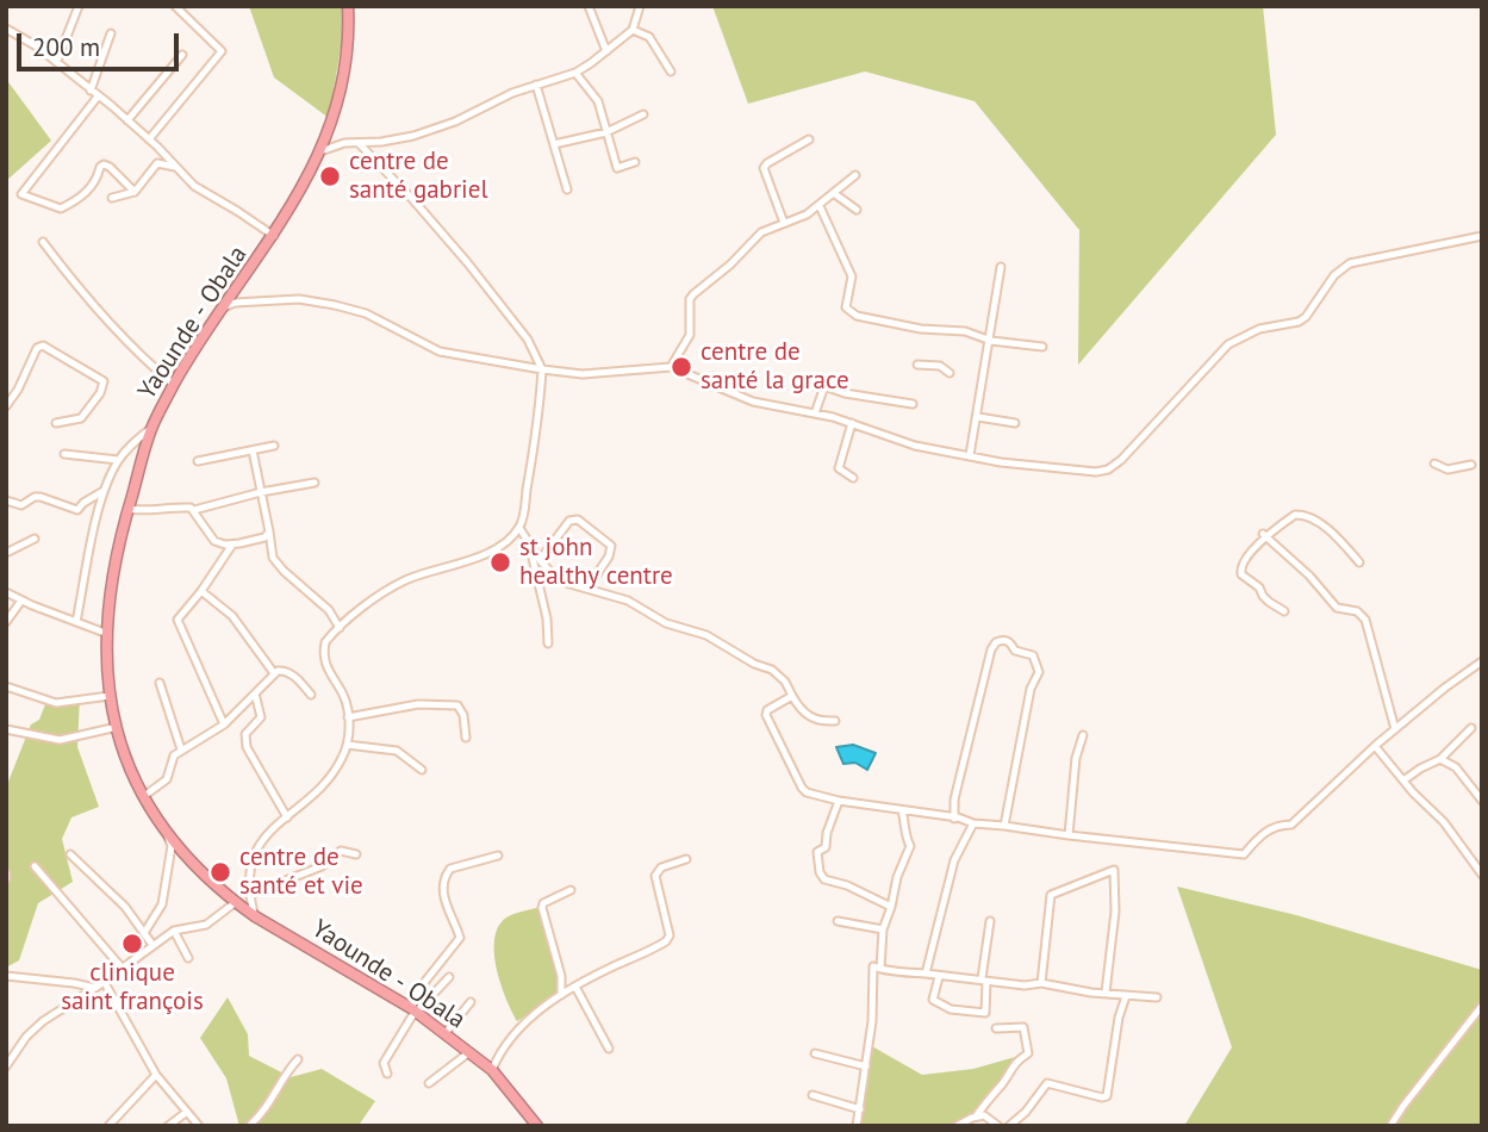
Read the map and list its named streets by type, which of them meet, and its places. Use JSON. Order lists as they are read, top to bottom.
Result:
{
  "streets": {
    "highway": ["Yaounde - Obala"]
  },
  "places": [
    "centre de santé gabriel",
    "centre de santé la grace",
    "st john healthy centre",
    "centre de santé et vie",
    "clinique saint françois"
  ],
  "scale_bar": "200 m"
}
